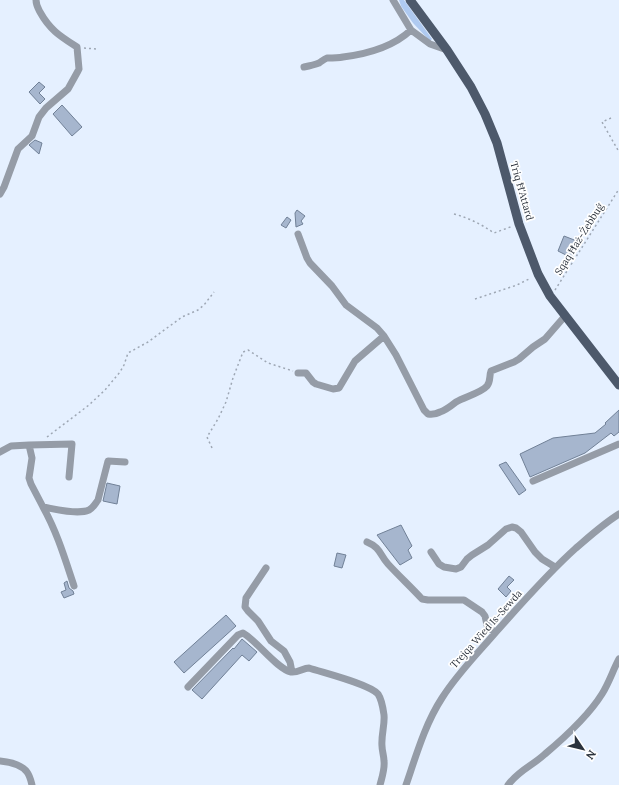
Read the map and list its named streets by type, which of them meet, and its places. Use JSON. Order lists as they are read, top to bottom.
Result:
{
  "streets": {
    "main road": ["Triq Ħ'Attard"],
    "street": ["Trejqa Wied Is-Sewda"],
    "path": ["Sqaq Ħaż-Żebbuġ"]
  },
  "crossings": [
    ["Triq Ħ'Attard", "Sqaq Ħaż-Żebbuġ"]
  ],
  "north": "bottom right"
}
